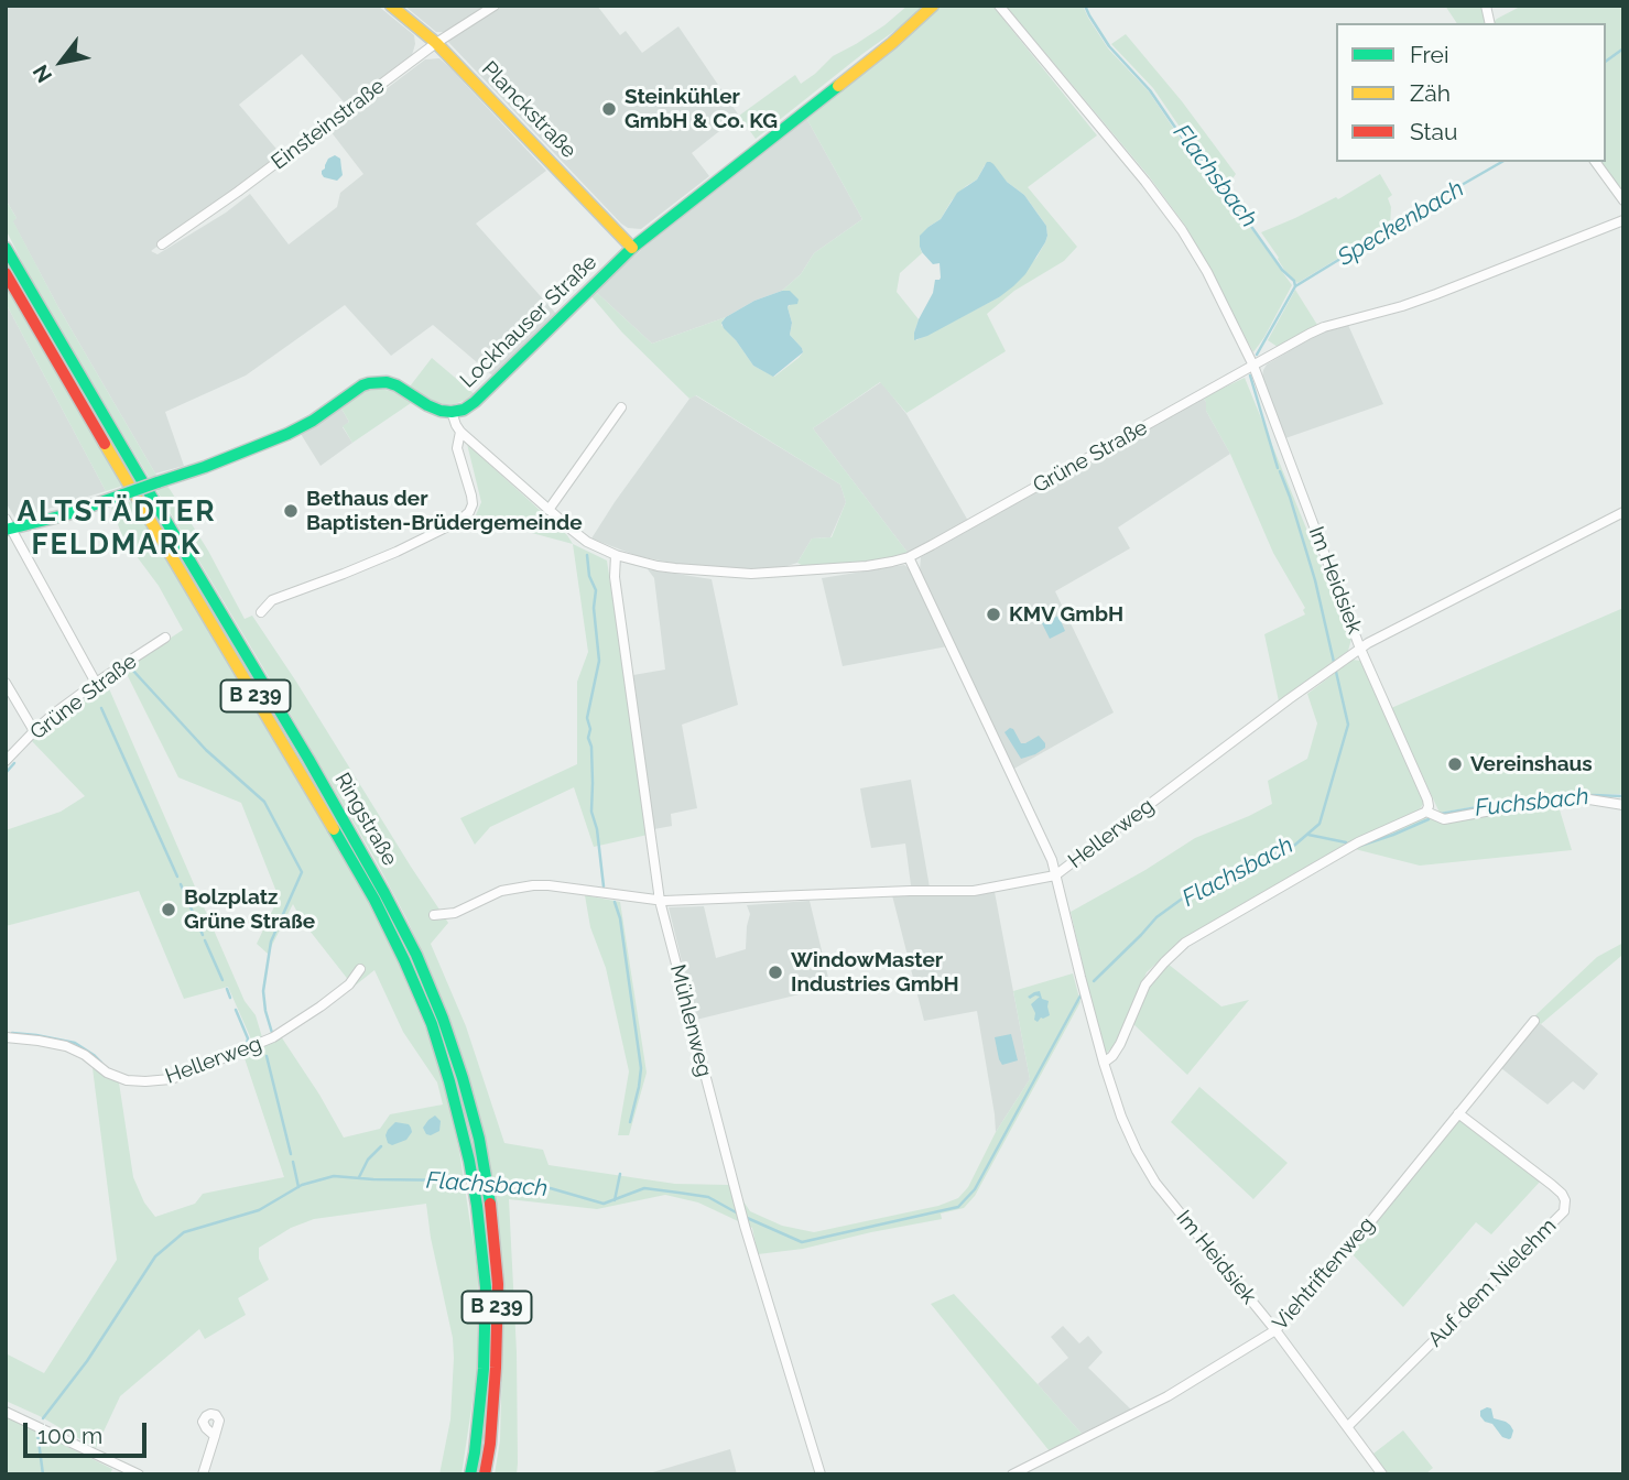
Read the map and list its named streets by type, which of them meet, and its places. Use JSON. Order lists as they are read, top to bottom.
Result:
{
  "streets": {
    "main road": [
      "Planckstraße",
      "Lockhauser Straße",
      "B 239",
      "Ringstraße"
    ],
    "street": [
      "Einsteinstraße",
      "Grüne Straße",
      "Im Heidsiek",
      "Hellerweg",
      "Mühlenweg",
      "Viehtriftenweg",
      "Auf dem Nielehm"
    ]
  },
  "crossings": [
    ["Planckstraße", "Einsteinstraße"],
    ["Planckstraße", "Lockhauser Straße"],
    ["Lockhauser Straße", "Grüne Straße"],
    ["Grüne Straße", "Im Heidsiek"],
    ["Grüne Straße", "Mühlenweg"],
    ["Im Heidsiek", "Hellerweg"],
    ["Im Heidsiek", "Viehtriftenweg"],
    ["Im Heidsiek", "Auf dem Nielehm"],
    ["Hellerweg", "Mühlenweg"],
    ["Viehtriftenweg", "Auf dem Nielehm"]
  ],
  "districts": ["ALTSTÄDTER FELDMARK"],
  "water": ["Flachsbach", "Speckenbach", "Fuchsbach"],
  "places": [
    "Steinkühler GmbH & Co. KG",
    "Bethaus der Baptisten-Brüdergemeinde",
    "KMV GmbH",
    "Vereinshaus",
    "Bolzplatz Grüne Straße",
    "WindowMaster Industries GmbH"
  ],
  "legend": ["Frei", "Zäh", "Stau"],
  "scale_bar": "100 m",
  "north": "bottom left"
}
